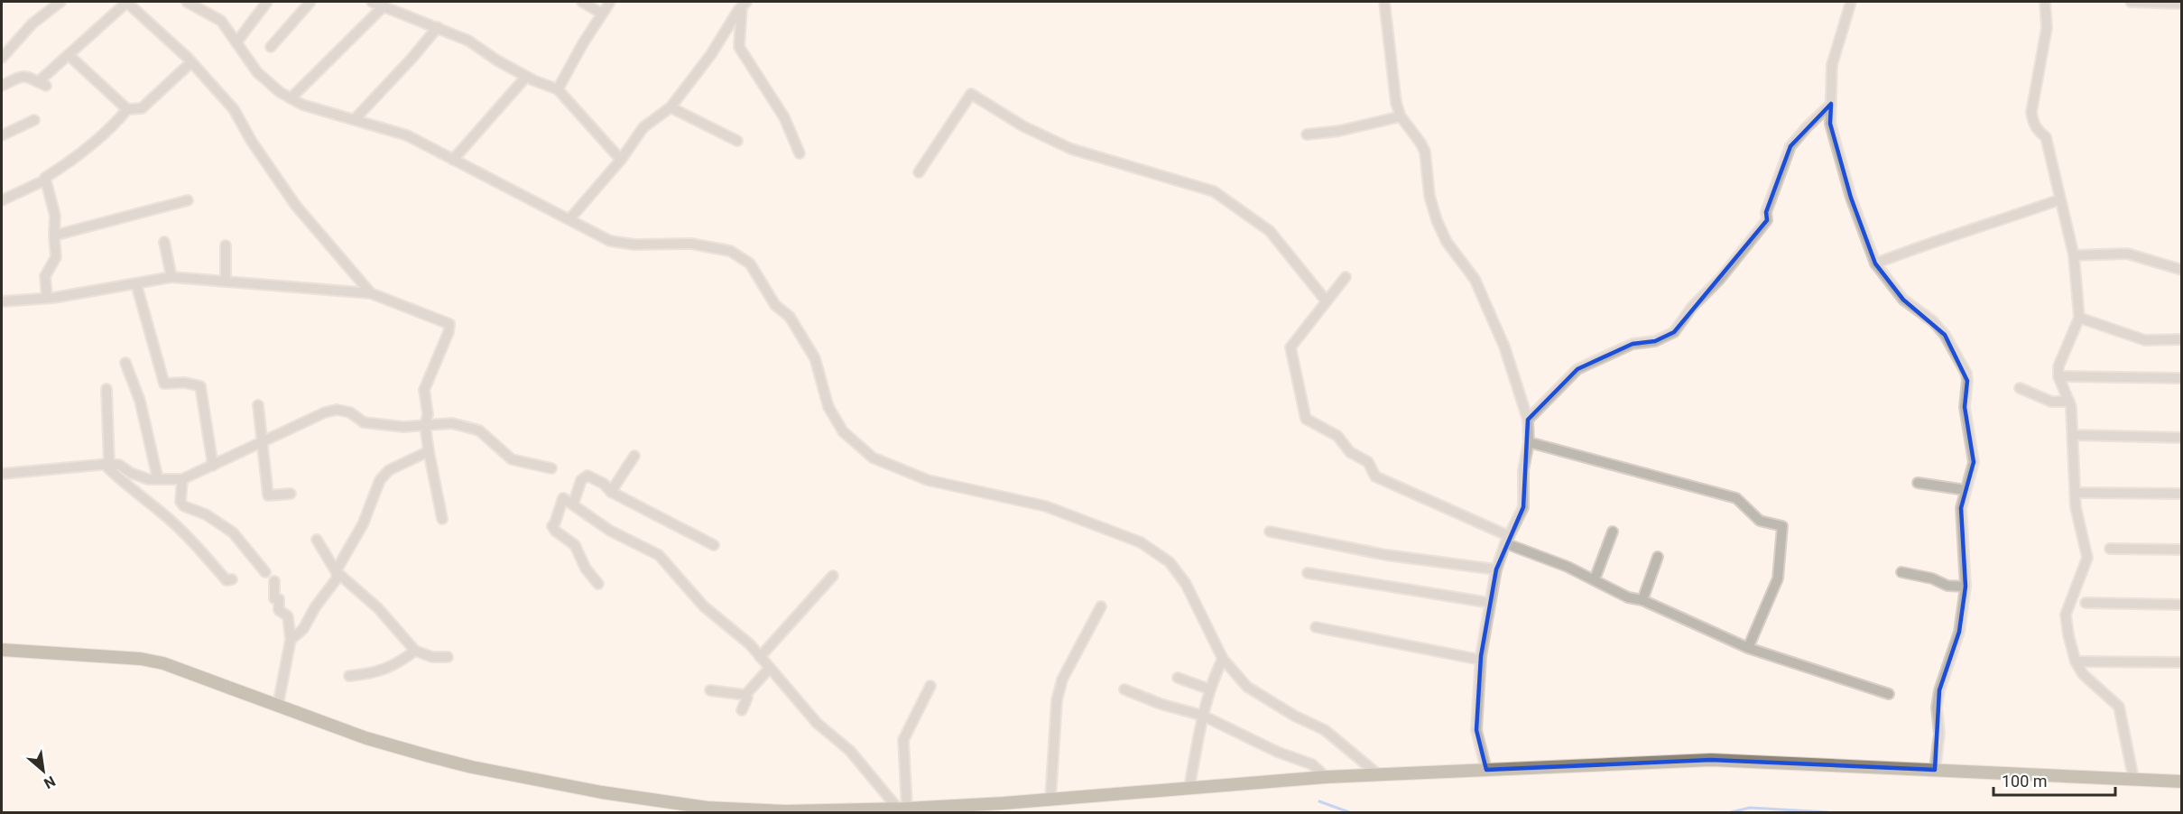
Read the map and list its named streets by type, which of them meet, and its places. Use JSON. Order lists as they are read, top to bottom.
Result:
{
  "scale_bar": "100 m",
  "north": "bottom right"
}
